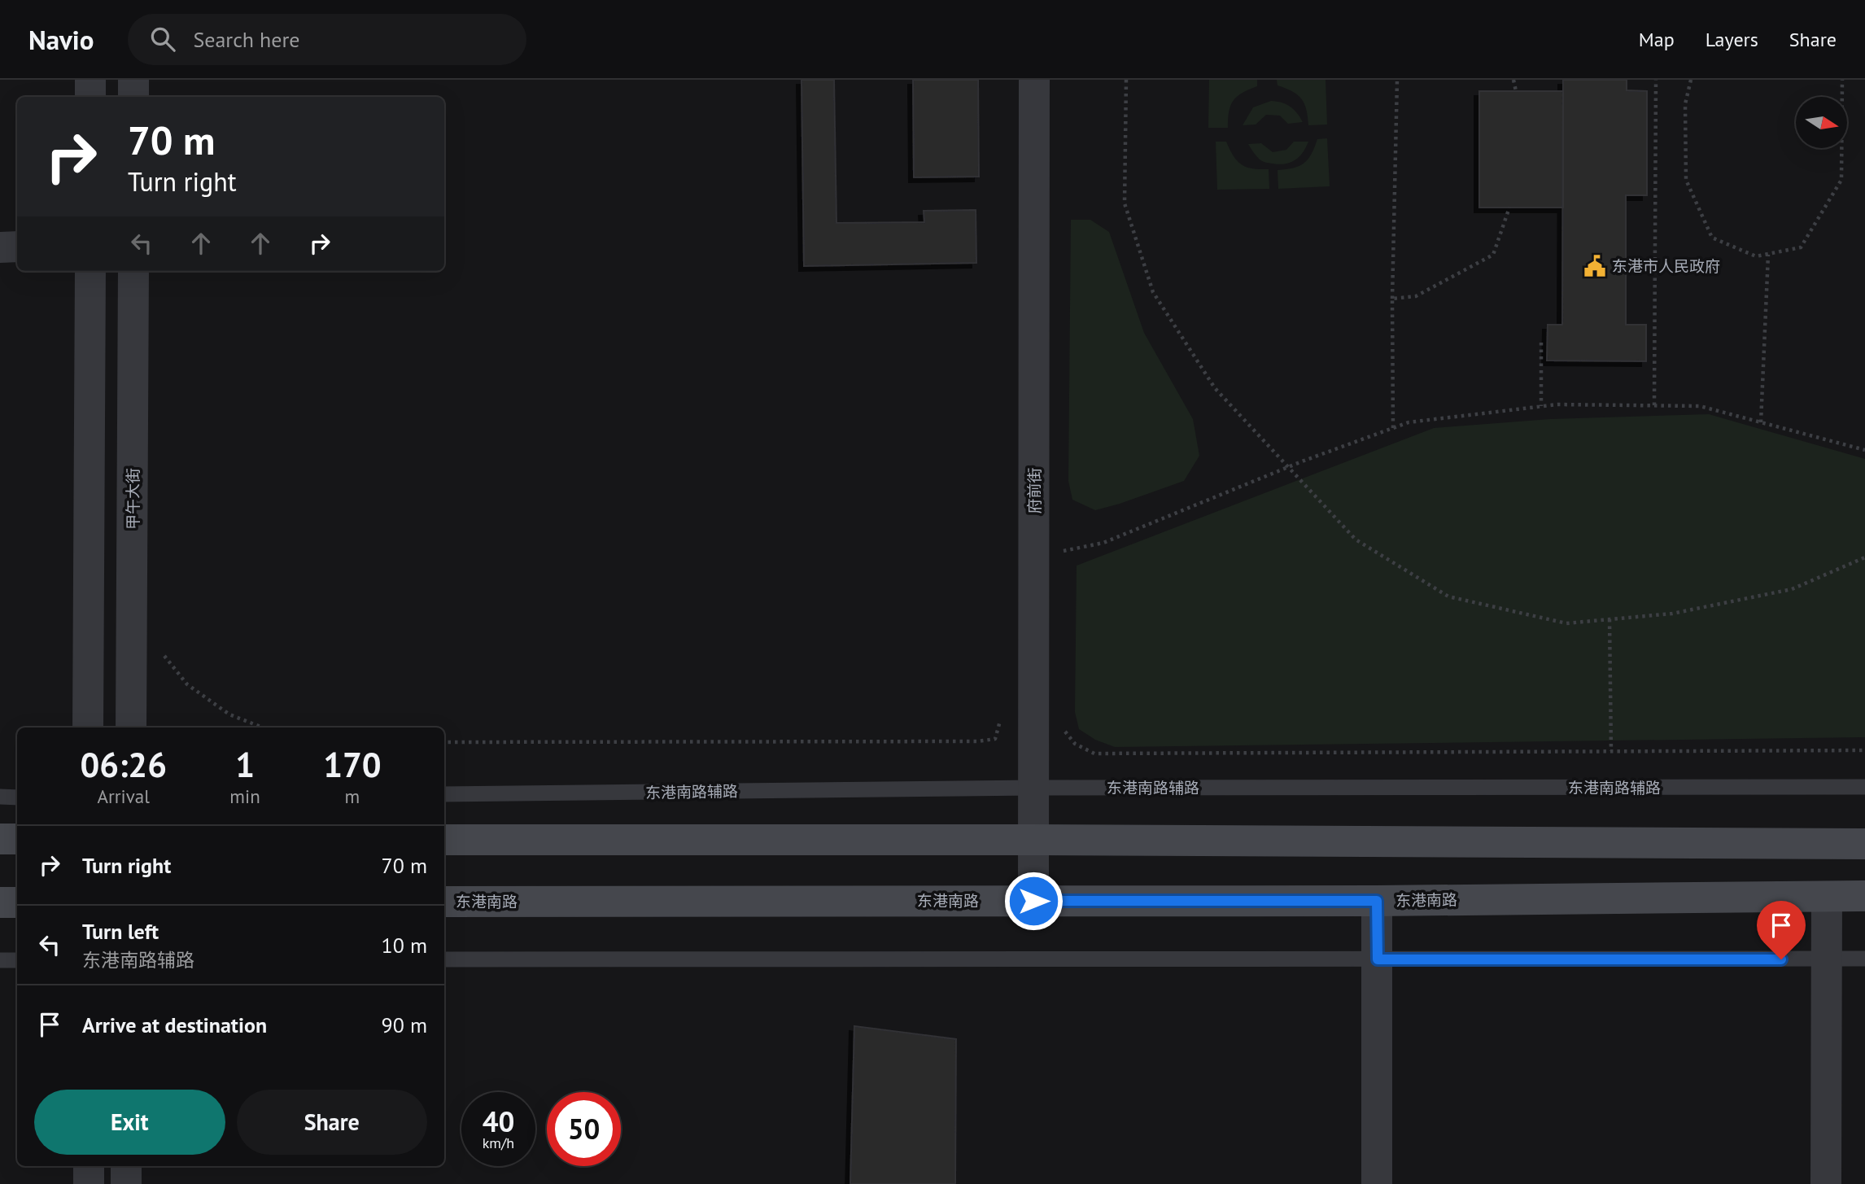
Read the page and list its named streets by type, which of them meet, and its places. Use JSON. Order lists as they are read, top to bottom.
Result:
{
  "streets": {
    "main road": ["东港南路"],
    "street": ["府前街", "甲午大街"],
    "lane": ["东港南路辅路"]
  },
  "crossings": [
    ["府前街", "东港南路辅路"],
    ["府前街", "东港南路"]
  ],
  "places": {
    "public building": ["东港市人民政府"]
  },
  "north": "right",
  "page": {
    "header": "Navio",
    "search": "Search here",
    "nav": ["Map", "Layers", "Share"],
    "turn": ["70 m", "Turn right"],
    "eta": [
      "06:26",
      "Arrival",
      "1",
      "min",
      "170",
      "m"
    ],
    "list": [
      {
        "name": "Turn right",
        "value": "70 m"
      },
      {
        "name": "Turn left",
        "note": "东港南路辅路",
        "value": "10 m"
      },
      {
        "name": "Arrive at destination",
        "value": "90 m"
      }
    ],
    "buttons": ["Exit", "Share"],
    "speed": "40 km/h",
    "limit": "50"
  }
}
